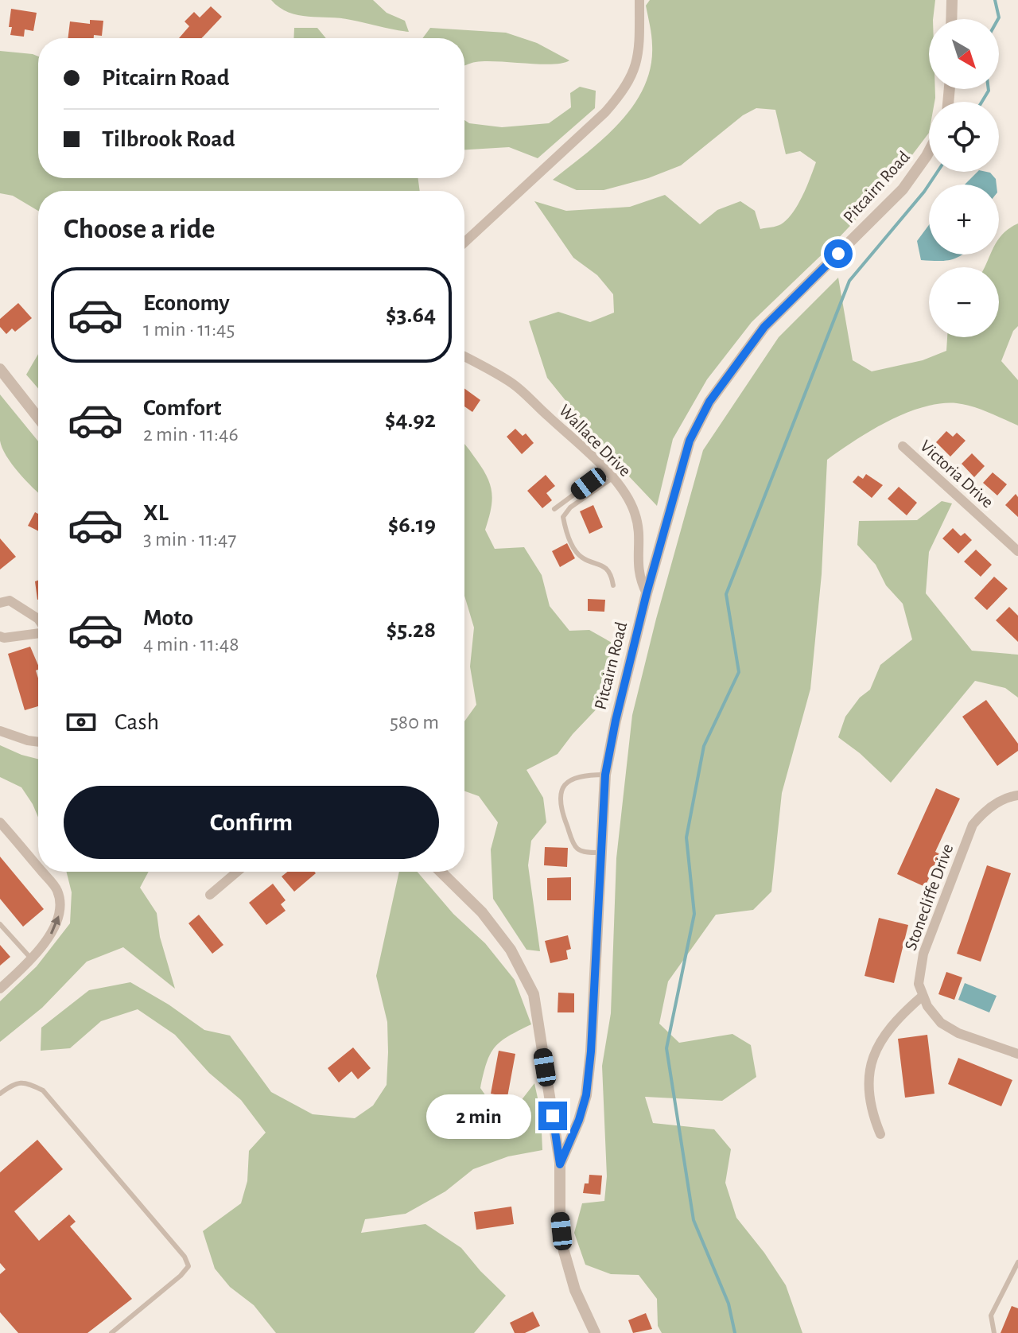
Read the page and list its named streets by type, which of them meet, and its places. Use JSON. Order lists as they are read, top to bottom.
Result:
{
  "streets": {
    "street": [
      "Pitcairn Road",
      "Wallace Drive",
      "Victoria Drive",
      "Stonecliffe Drive"
    ]
  },
  "crossings": [
    ["Pitcairn Road", "Wallace Drive"]
  ],
  "north": "bottom right",
  "page": {
    "map_buttons": ["+", "−"],
    "banner": ["Pitcairn Road", "Tilbrook Road"],
    "heading": "Choose a ride",
    "list": [
      {
        "name": "Economy",
        "note": "1 min · 11:45",
        "value": "$3.64"
      },
      {
        "name": "Comfort",
        "note": "2 min · 11:46",
        "value": "$4.92"
      },
      {
        "name": "XL",
        "note": "3 min · 11:47",
        "value": "$6.19"
      },
      {
        "name": "Moto",
        "note": "4 min · 11:48",
        "value": "$5.28"
      }
    ],
    "pay": ["Cash", "580 m"],
    "buttons": "Confirm",
    "bubble": "2 min"
  }
}
